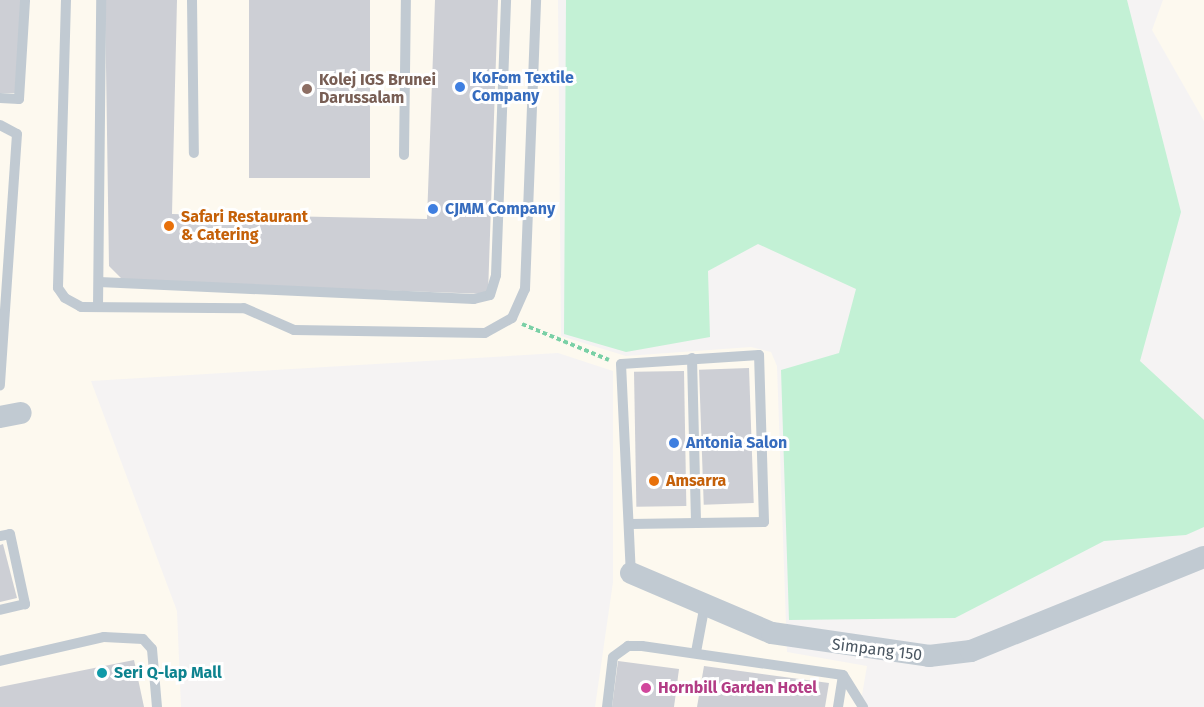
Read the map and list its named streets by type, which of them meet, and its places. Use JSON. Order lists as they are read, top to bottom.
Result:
{
  "streets": {
    "street": ["Simpang 150"]
  },
  "places": [
    "KoFom Textile Company",
    "Kolej IGS Brunei Darussalam",
    "CJMM Company",
    "Safari Restaurant & Catering",
    "Antonia Salon",
    "Amsarra",
    "Seri Q-lap Mall",
    "Hornbill Garden Hotel"
  ]
}
